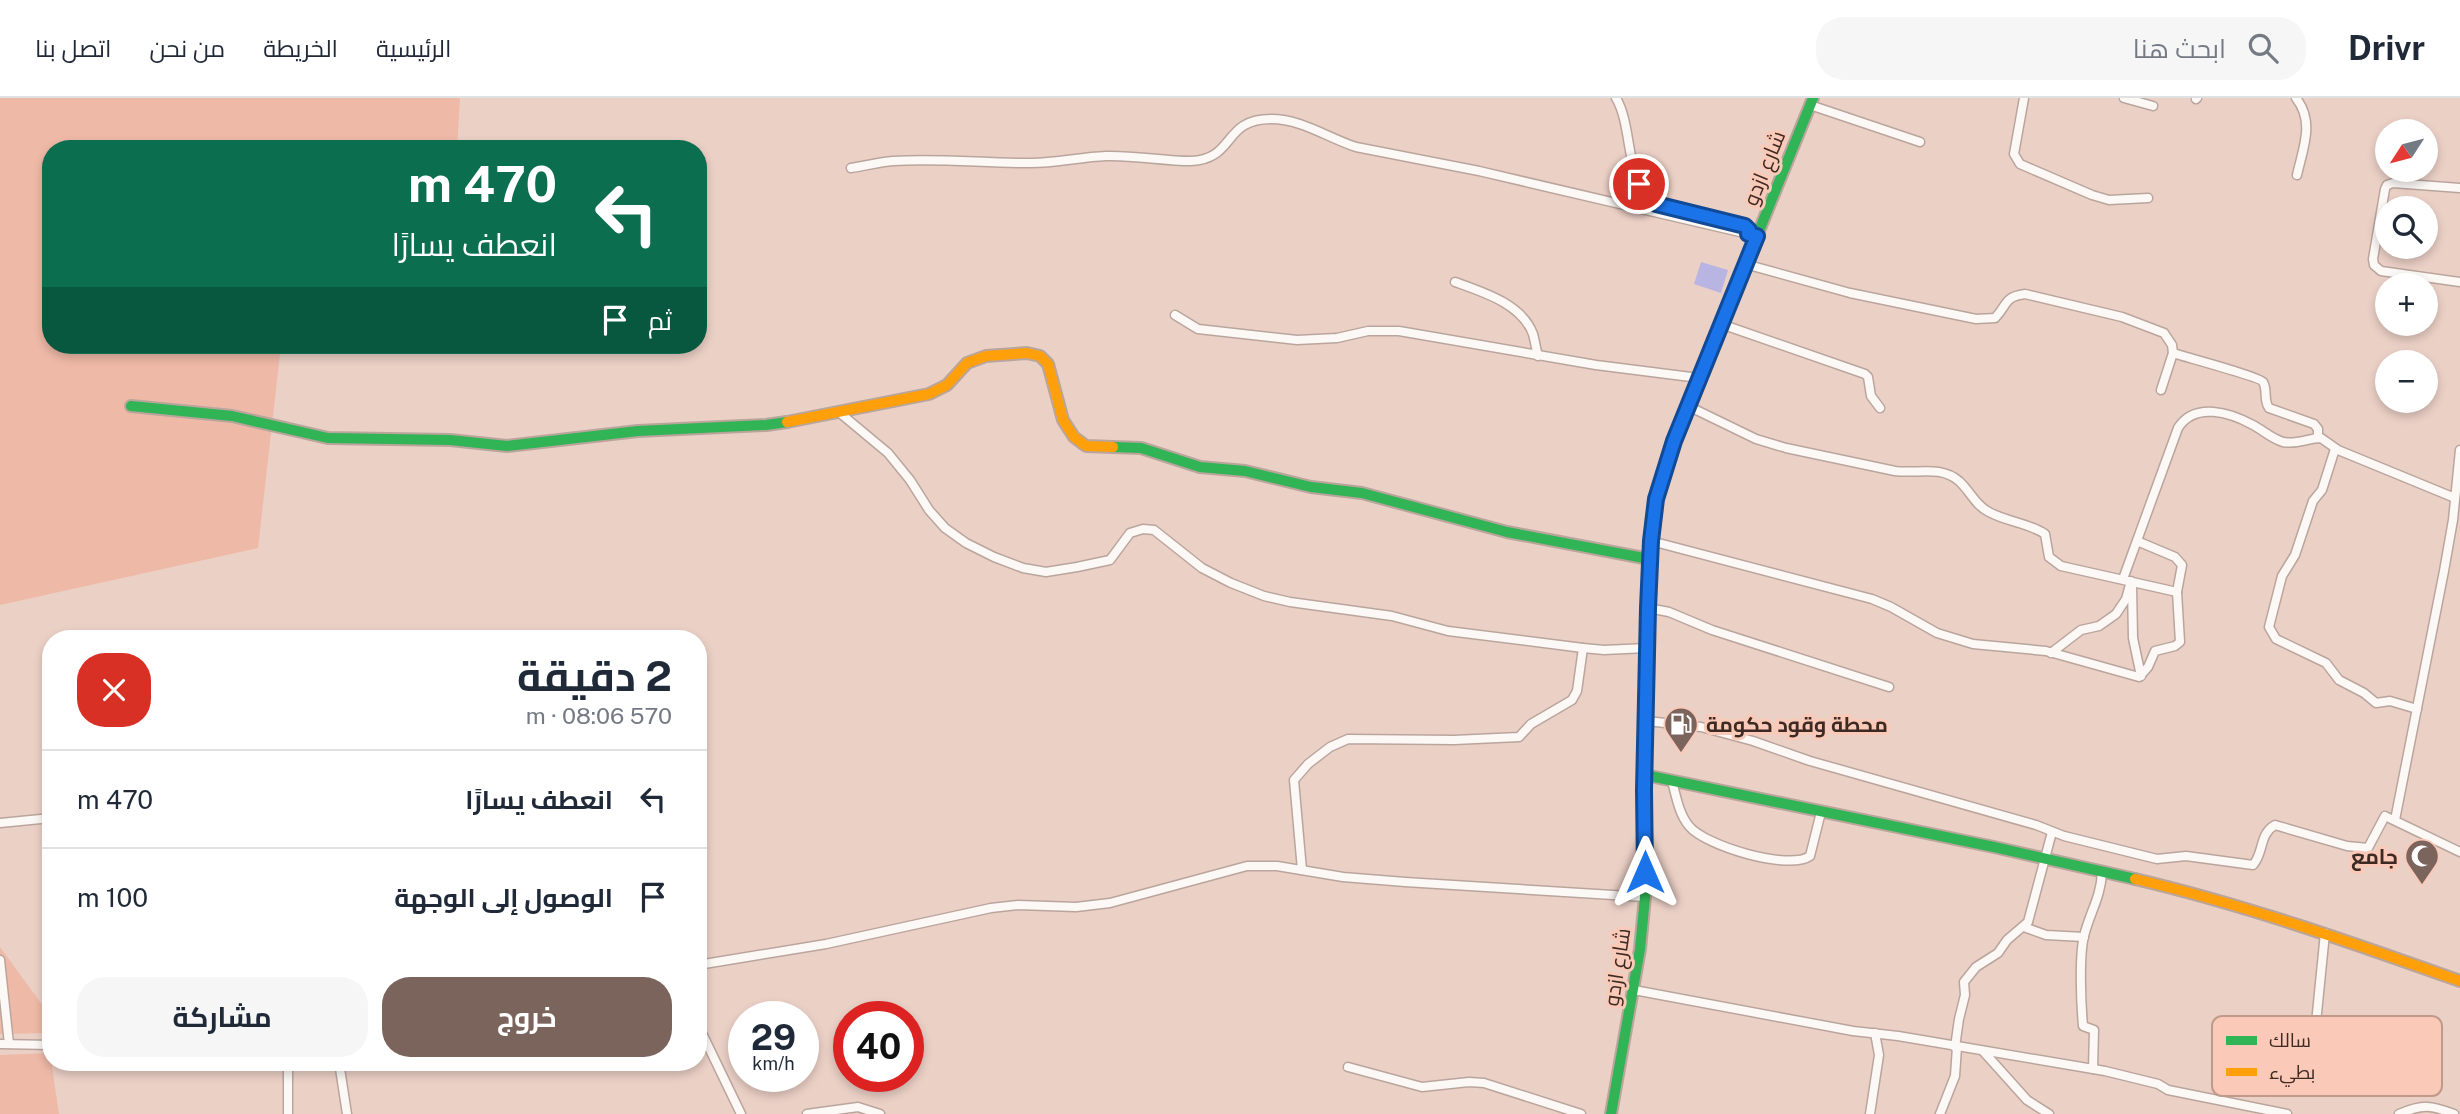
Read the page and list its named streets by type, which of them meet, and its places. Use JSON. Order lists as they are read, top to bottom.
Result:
{
  "streets": {
    "street": ["شارع ازدو"]
  },
  "places": {
    "fuel station": ["محطة وقود حكومة"],
    "mosque": ["جامع"]
  },
  "legend": ["سالك", "بطيء"],
  "north": "bottom left",
  "page": {
    "header": "Drivr",
    "search": "ابحث هنا",
    "nav": [
      "الرئيسية",
      "الخريطة",
      "من نحن",
      "اتصل بنا"
    ],
    "map_buttons": ["+", "−"],
    "turn": ["470 m", "انعطف يسارًا"],
    "then": "ثم",
    "heading": ["2 دقيقة", "570 m · 08:06"],
    "list": [
      {
        "name": "انعطف يسارًا",
        "value": "470 m"
      },
      {
        "name": "الوصول إلى الوجهة",
        "value": "100 m"
      }
    ],
    "buttons": ["خروج", "مشاركة"],
    "speed": "29 km/h",
    "limit": "40"
  }
}
